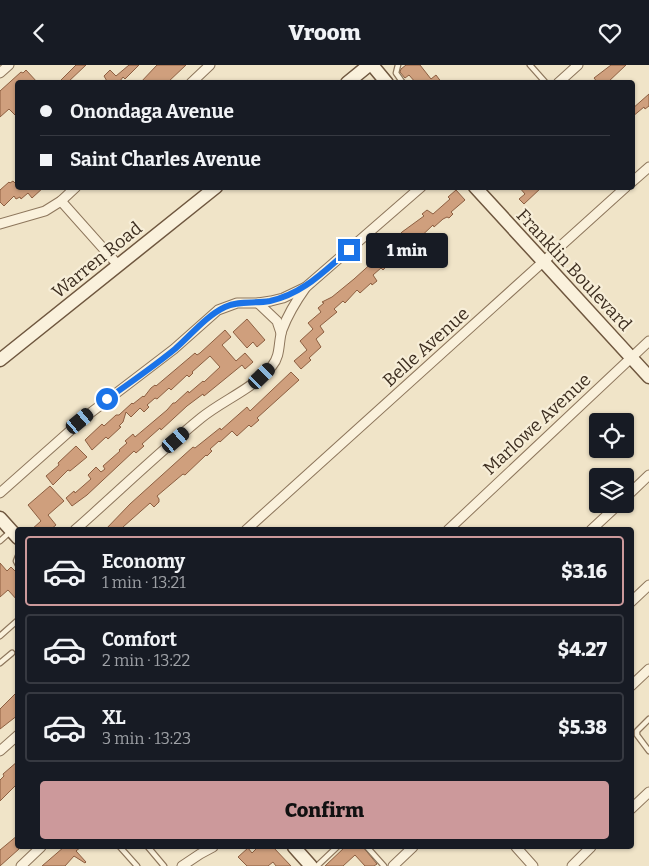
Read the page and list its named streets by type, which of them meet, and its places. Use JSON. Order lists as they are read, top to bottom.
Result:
{
  "streets": {
    "main road": ["Warren Road", "Franklin Boulevard"],
    "street": ["Belle Avenue", "Marlowe Avenue"]
  },
  "crossings": [
    ["Franklin Boulevard", "Belle Avenue"],
    ["Franklin Boulevard", "Marlowe Avenue"]
  ],
  "page": {
    "header": "Vroom",
    "banner": ["Onondaga Avenue", "Saint Charles Avenue"],
    "bubble": "1 min",
    "list": [
      {
        "name": "Economy",
        "note": "1 min · 13:21",
        "value": "$3.16"
      },
      {
        "name": "Comfort",
        "note": "2 min · 13:22",
        "value": "$4.27"
      },
      {
        "name": "XL",
        "note": "3 min · 13:23",
        "value": "$5.38"
      }
    ],
    "buttons": "Confirm"
  }
}
